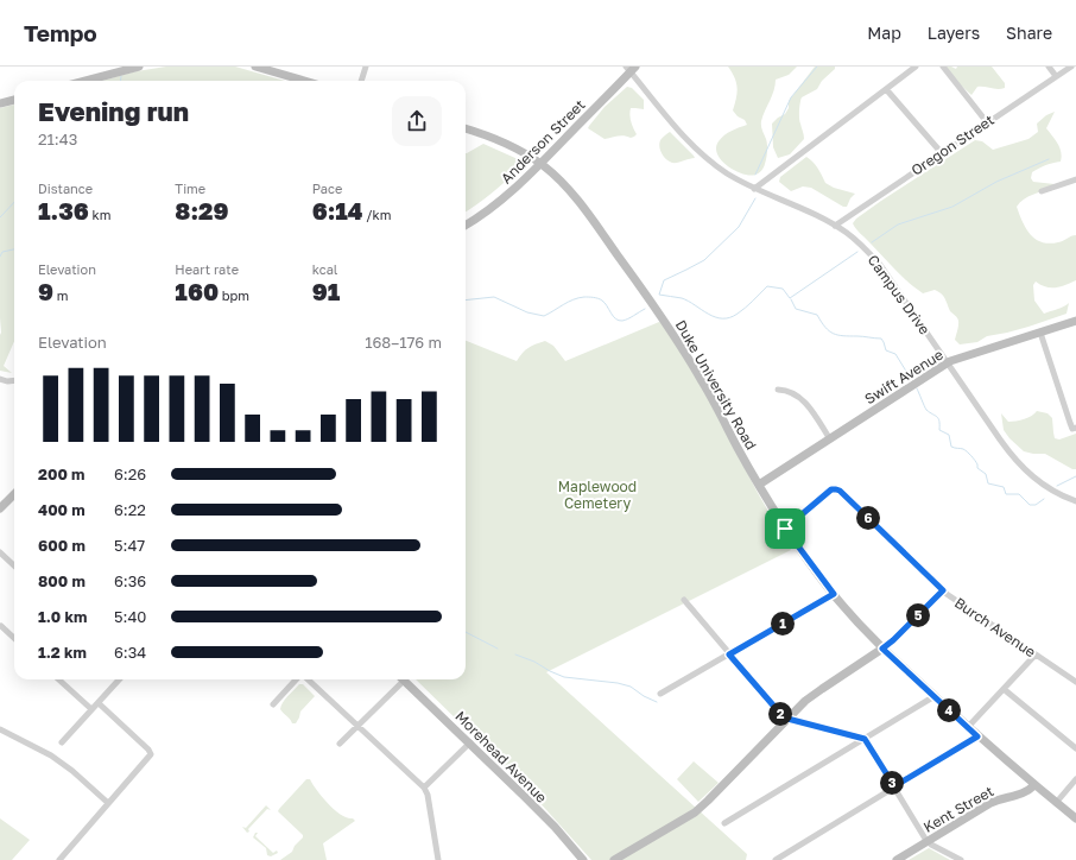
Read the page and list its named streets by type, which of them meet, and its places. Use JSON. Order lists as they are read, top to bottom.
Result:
{
  "streets": {
    "street": [
      "Anderson Street",
      "Oregon Street",
      "Campus Drive",
      "Swift Avenue",
      "Duke University Road",
      "Burch Avenue",
      "Morehead Avenue",
      "Kent Street"
    ]
  },
  "crossings": [
    ["Anderson Street", "Campus Drive"],
    ["Anderson Street", "Duke University Road"],
    ["Oregon Street", "Campus Drive"],
    ["Campus Drive", "Swift Avenue"],
    ["Swift Avenue", "Duke University Road"],
    ["Duke University Road", "Burch Avenue"],
    ["Duke University Road", "Kent Street"]
  ],
  "parks": ["Maplewood Cemetery"],
  "page": {
    "header": "Tempo",
    "nav": ["Map", "Layers", "Share"],
    "heading": ["Evening run", "21:43"],
    "stats": [
      ["Distance", "1.36 km"],
      ["Time", "8:29"],
      ["Pace", "6:14 /km"],
      ["Elevation", "9 m"],
      ["Heart rate", "160 bpm"],
      ["kcal", "91"]
    ],
    "chart": ["Elevation", "168–176 m"],
    "list": [
      {
        "name": "200 m",
        "note": "6:26"
      },
      {
        "name": "400 m",
        "note": "6:22"
      },
      {
        "name": "600 m",
        "note": "5:47"
      },
      {
        "name": "800 m",
        "note": "6:36"
      },
      {
        "name": "1.0 km",
        "note": "5:40"
      },
      {
        "name": "1.2 km",
        "note": "6:34"
      }
    ],
    "pins": [
      "6",
      "5",
      "1",
      "4",
      "2",
      "3"
    ]
  }
}
